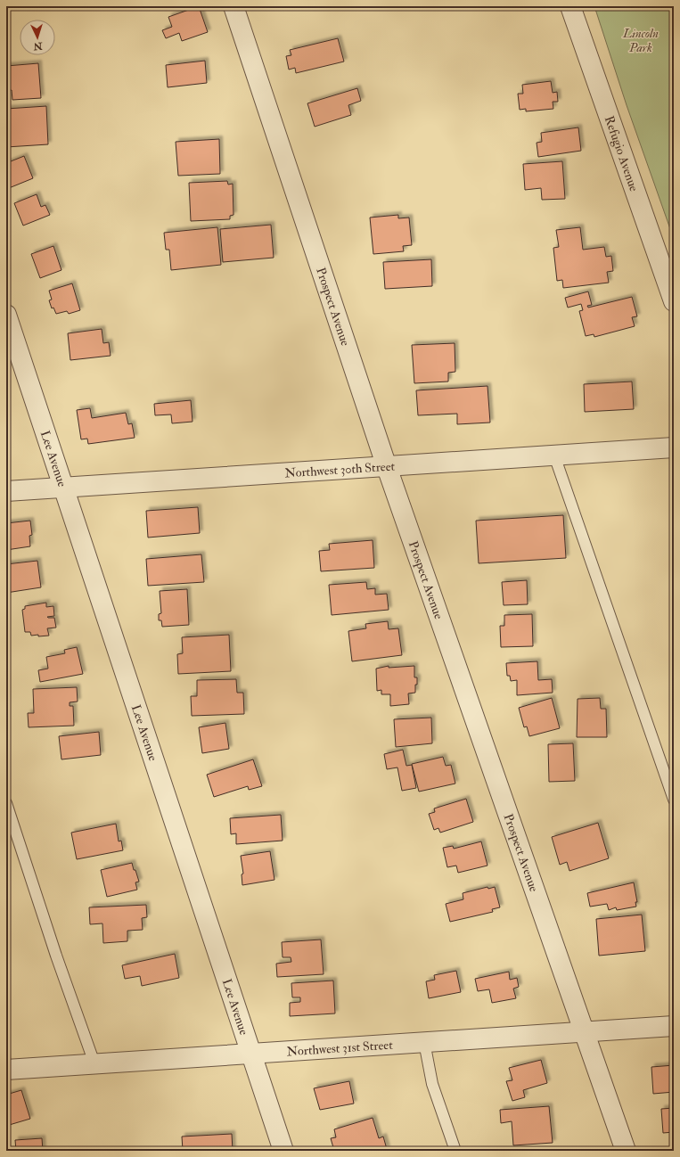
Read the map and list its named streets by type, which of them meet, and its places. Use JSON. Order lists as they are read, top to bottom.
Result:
{
  "streets": {
    "street": [
      "Refugio Avenue",
      "Prospect Avenue",
      "Lee Avenue",
      "Northwest 30th Street",
      "Northwest 31st Street"
    ]
  },
  "crossings": [
    ["Prospect Avenue", "Northwest 30th Street"],
    ["Prospect Avenue", "Northwest 31st Street"],
    ["Lee Avenue", "Northwest 30th Street"],
    ["Lee Avenue", "Northwest 31st Street"]
  ],
  "parks": ["Lincoln Park"],
  "north": "bottom"
}
